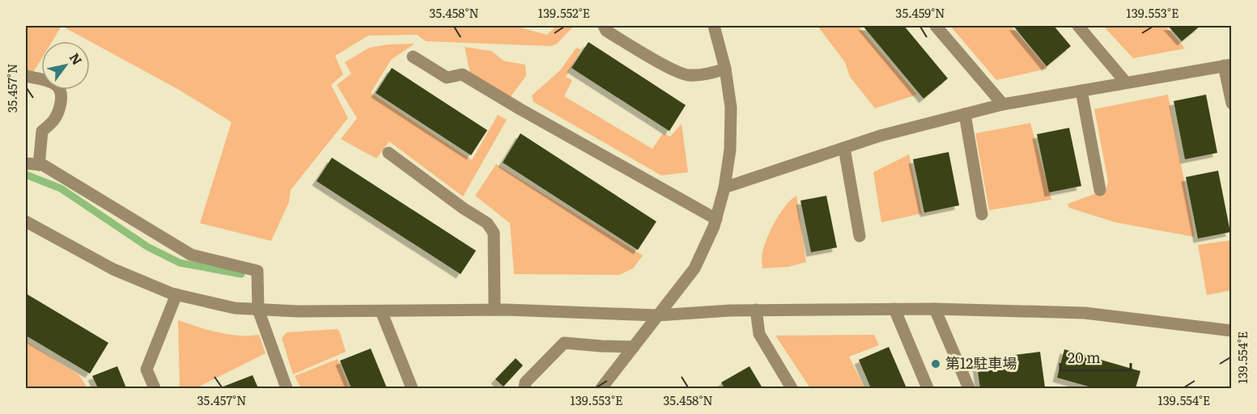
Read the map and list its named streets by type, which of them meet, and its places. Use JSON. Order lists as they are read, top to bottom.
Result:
{
  "places": ["第12駐車場"],
  "scale_bar": "20 m",
  "north": "top right",
  "coordinates": [
    "35.458°N",
    "139.552°E",
    "35.459°N",
    "139.553°E",
    "35.457°N",
    "139.554°E"
  ]
}
